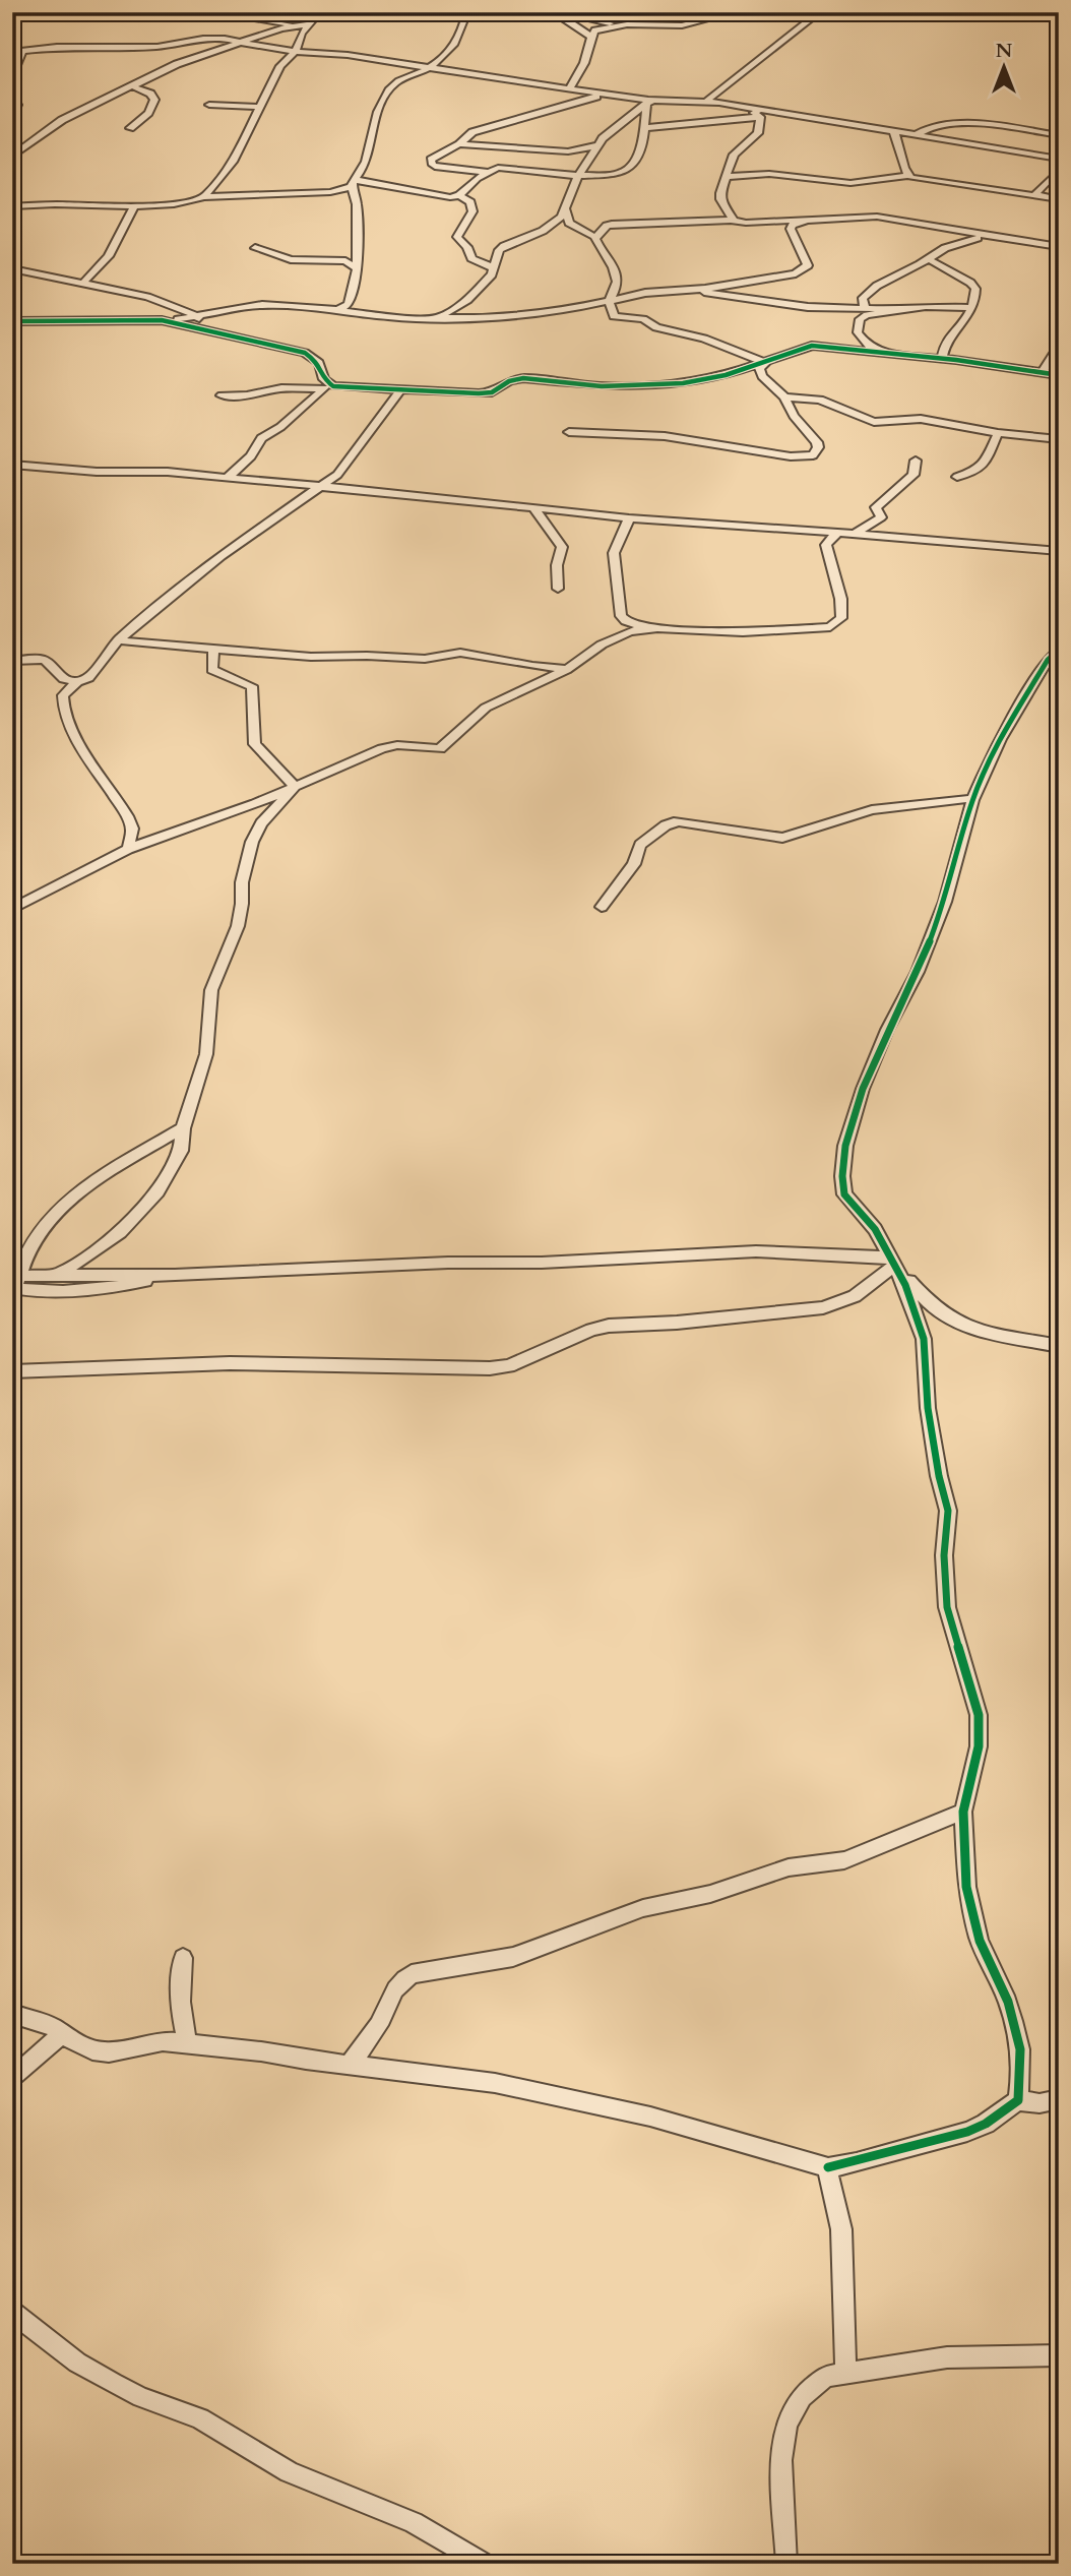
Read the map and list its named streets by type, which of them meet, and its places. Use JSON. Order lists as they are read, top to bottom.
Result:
{
  "north": "top"
}
